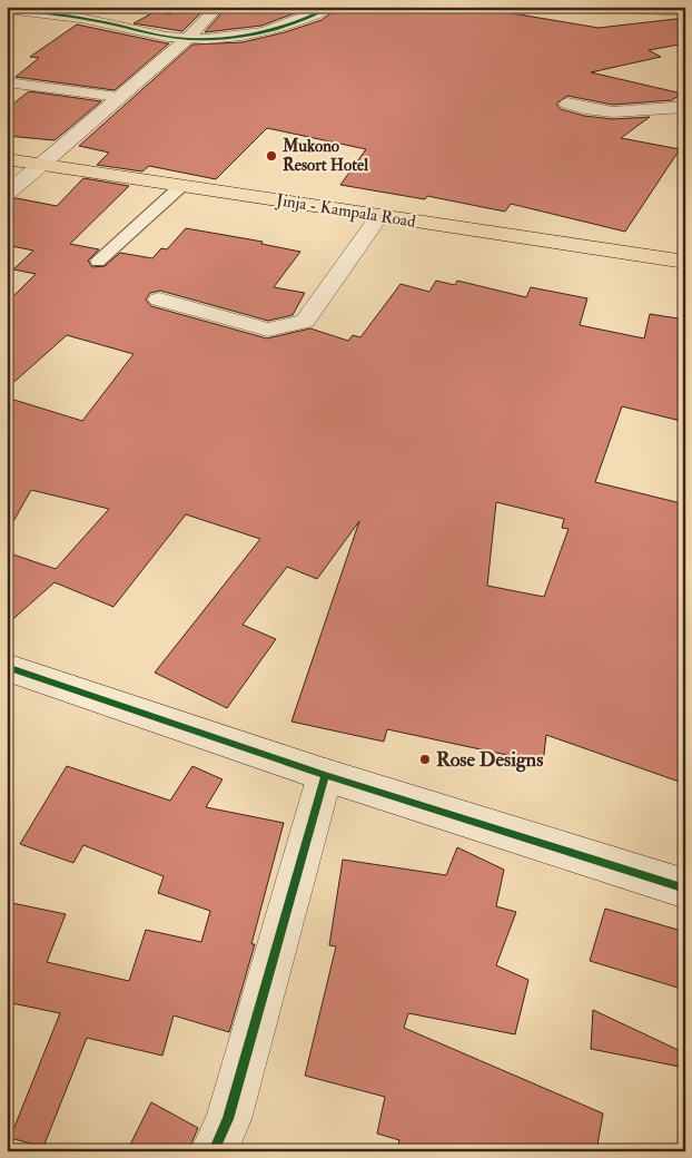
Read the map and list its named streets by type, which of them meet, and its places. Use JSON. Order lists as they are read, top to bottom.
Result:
{
  "streets": {
    "highway": ["Jinja - Kampala Road"]
  },
  "places": ["Mukono Resort Hotel", "Rose Designs"]
}
